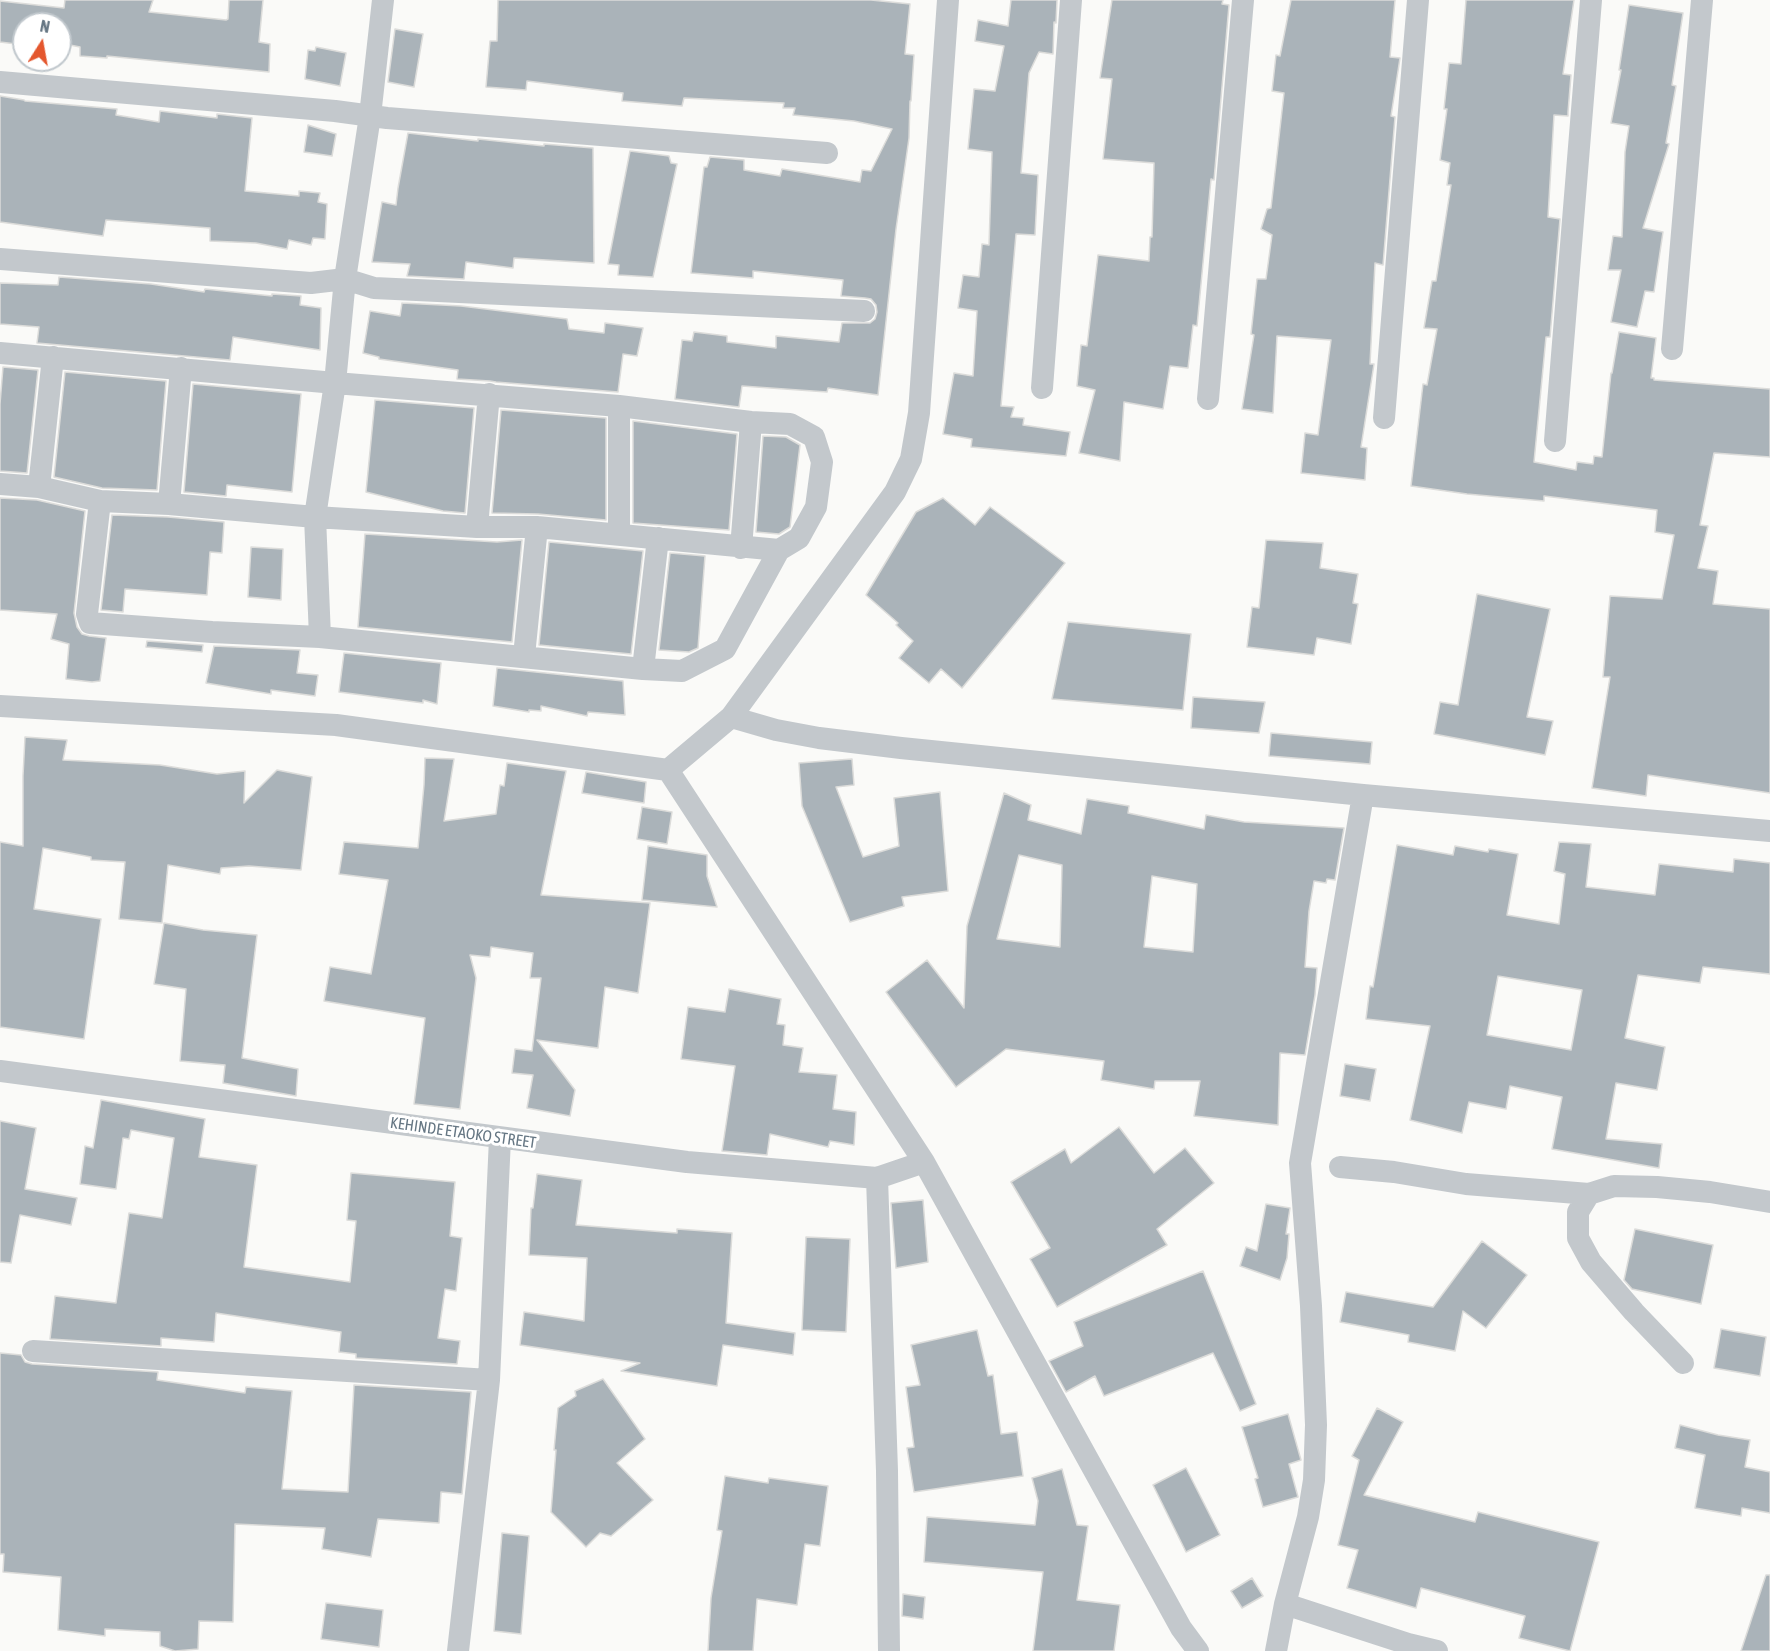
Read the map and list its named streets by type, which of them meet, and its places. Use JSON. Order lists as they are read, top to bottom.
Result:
{
  "streets": {
    "street": ["KEHINDE ETAOKO STREET"]
  },
  "north": "top"
}
